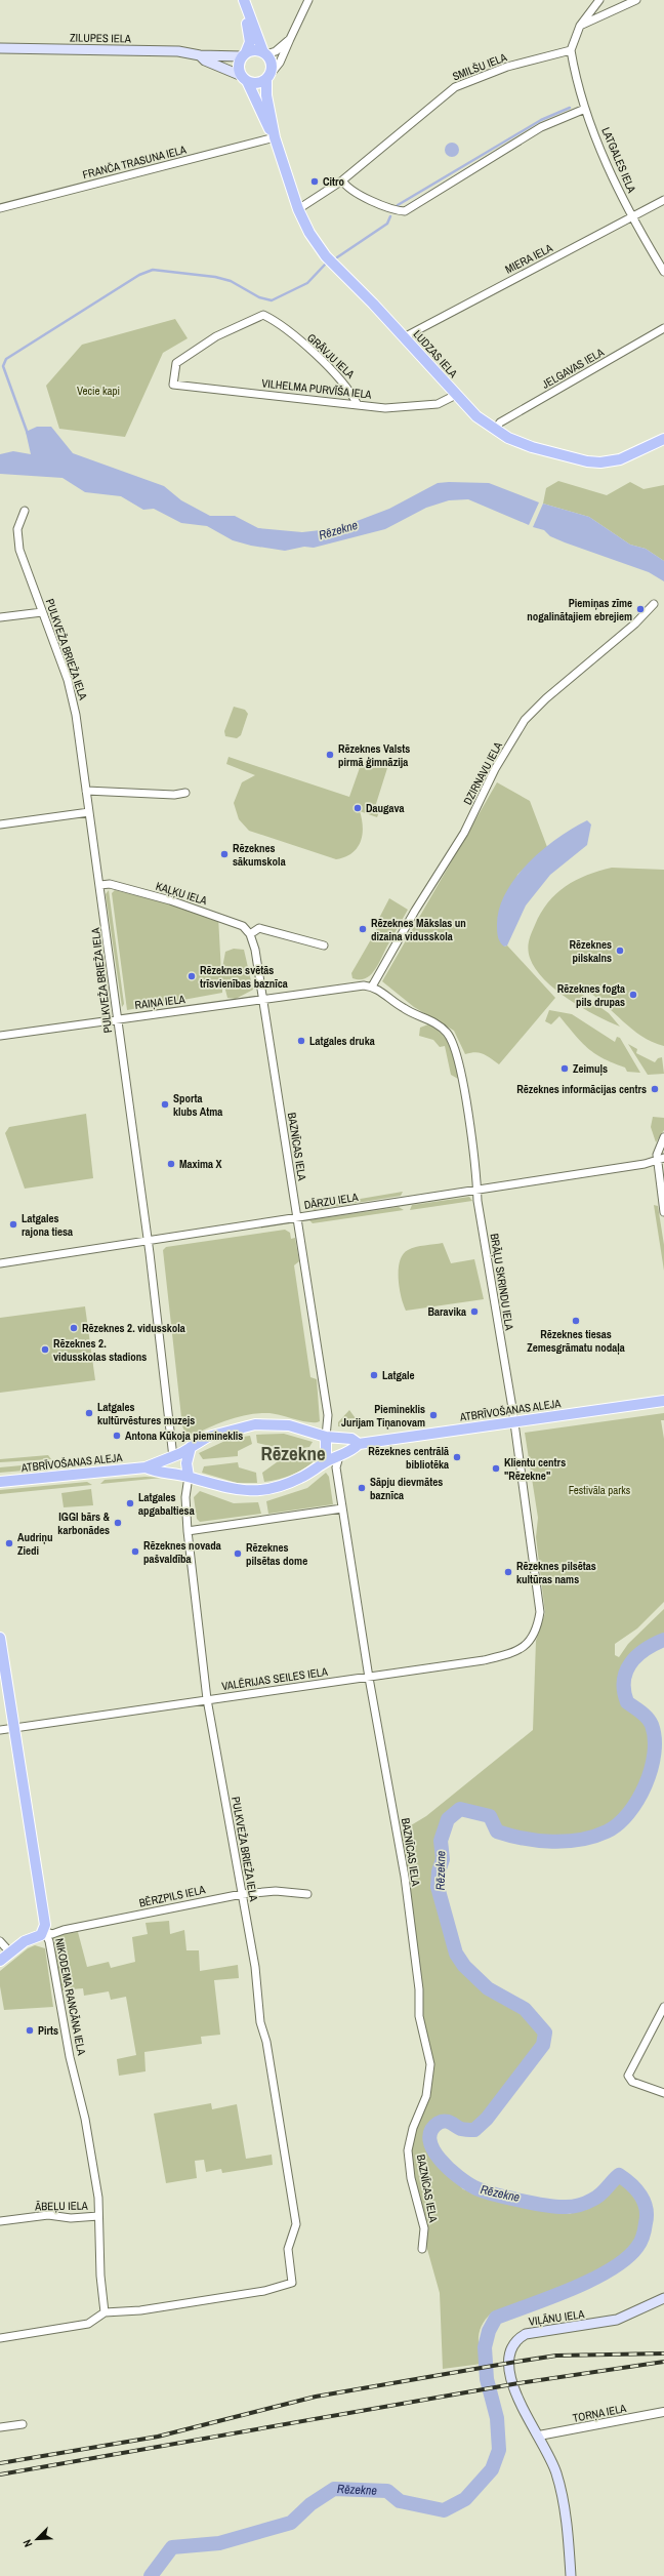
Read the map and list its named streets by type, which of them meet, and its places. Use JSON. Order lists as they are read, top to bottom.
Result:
{
  "streets": {
    "main road": [
      "ZILUPES IELA",
      "LUDZAS IELA",
      "ATBRĪVOŠANAS ALEJA",
      "NIKODEMA RANCĀNA IELA",
      "VIĻĀNU IELA"
    ],
    "street": [
      "SMILŠU IELA",
      "LATGALES IELA",
      "FRANČA TRASUNA IELA",
      "MIERA IELA",
      "GRĀVJU IELA",
      "JELGAVAS IELA",
      "VILHELMA PURVĪŠA IELA",
      "PULKVEŽA BRIEŽA IELA",
      "DZIRNAVU IELA",
      "KAĻĶU IELA",
      "RAIŅA IELA",
      "BAZNĪCAS IELA",
      "DĀRZU IELA",
      "BRĀĻU SKRINDU IELA",
      "VALĒRIJAS SEILES IELA",
      "BĒRZPILS IELA",
      "ĀBEĻU IELA",
      "TORŅA IELA"
    ]
  },
  "crossings": [
    ["ZILUPES IELA", "LUDZAS IELA"],
    ["SMILŠU IELA", "LATGALES IELA"],
    ["SMILŠU IELA", "LUDZAS IELA"],
    ["LATGALES IELA", "MIERA IELA"],
    ["FRANČA TRASUNA IELA", "LUDZAS IELA"],
    ["MIERA IELA", "LUDZAS IELA"],
    ["LUDZAS IELA", "JELGAVAS IELA"],
    ["LUDZAS IELA", "VILHELMA PURVĪŠA IELA"],
    ["GRĀVJU IELA", "VILHELMA PURVĪŠA IELA"],
    ["PULKVEŽA BRIEŽA IELA", "KAĻĶU IELA"],
    ["PULKVEŽA BRIEŽA IELA", "RAIŅA IELA"],
    ["PULKVEŽA BRIEŽA IELA", "DĀRZU IELA"],
    ["PULKVEŽA BRIEŽA IELA", "ATBRĪVOŠANAS ALEJA"],
    ["PULKVEŽA BRIEŽA IELA", "VALĒRIJAS SEILES IELA"],
    ["PULKVEŽA BRIEŽA IELA", "BĒRZPILS IELA"],
    ["PULKVEŽA BRIEŽA IELA", "NIKODEMA RANCĀNA IELA"],
    ["DZIRNAVU IELA", "RAIŅA IELA"],
    ["DZIRNAVU IELA", "BRĀĻU SKRINDU IELA"],
    ["KAĻĶU IELA", "BAZNĪCAS IELA"],
    ["RAIŅA IELA", "BAZNĪCAS IELA"],
    ["RAIŅA IELA", "BRĀĻU SKRINDU IELA"],
    ["BAZNĪCAS IELA", "DĀRZU IELA"],
    ["BAZNĪCAS IELA", "ATBRĪVOŠANAS ALEJA"],
    ["BAZNĪCAS IELA", "VALĒRIJAS SEILES IELA"],
    ["DĀRZU IELA", "BRĀĻU SKRINDU IELA"],
    ["BRĀĻU SKRINDU IELA", "ATBRĪVOŠANAS ALEJA"],
    ["BRĀĻU SKRINDU IELA", "VALĒRIJAS SEILES IELA"],
    ["VALĒRIJAS SEILES IELA", "NIKODEMA RANCĀNA IELA"],
    ["BĒRZPILS IELA", "NIKODEMA RANCĀNA IELA"],
    ["NIKODEMA RANCĀNA IELA", "ĀBEĻU IELA"],
    ["VIĻĀNU IELA", "TORŅA IELA"]
  ],
  "districts": ["Rēzekne"],
  "water": ["Rēzekne"],
  "parks": ["Vecie kapi", "Festivāla parks"],
  "places": [
    "Citro",
    "Piemiņas zīme nogalinātajiem ebrejiem",
    "Rēzeknes Valsts pirmā ģimnāzija",
    "Daugava",
    "Rēzeknes sākumskola",
    "Rēzeknes Mākslas un dizaina vidusskola",
    "Rēzeknes pilskalns",
    "Rēzeknes svētās trīsvienības baznīca",
    "Rēzeknes fogta pils drupas",
    "Latgales druka",
    "Zeimuļs",
    "Rēzeknes informācijas centrs",
    "Sporta klubs Atma",
    "Maxima X",
    "Latgales rajona tiesa",
    "Baravika",
    "Rēzeknes tiesas Zemesgrāmatu nodaļa",
    "Rēzeknes 2. vidusskola",
    "Rēzeknes 2. vidusskolas stadions",
    "Latgale",
    "Latgales kultūrvēstures muzejs",
    "Piemineklis Jurijam Tiņanovam",
    "Antona Kūkoja piemineklis",
    "Rēzeknes centrālā bibliotēka",
    "Klientu centrs \"Rēzekne\"",
    "Sāpju dievmātes baznīca",
    "Latgales apgabaltiesa",
    "IGGI bārs & karbonādes",
    "Audriņu Ziedi",
    "Rēzeknes novada pašvaldība",
    "Rēzeknes pilsētas dome",
    "Rēzeknes pilsētas kultūras nams",
    "Pirts"
  ],
  "north": "bottom left"
}
